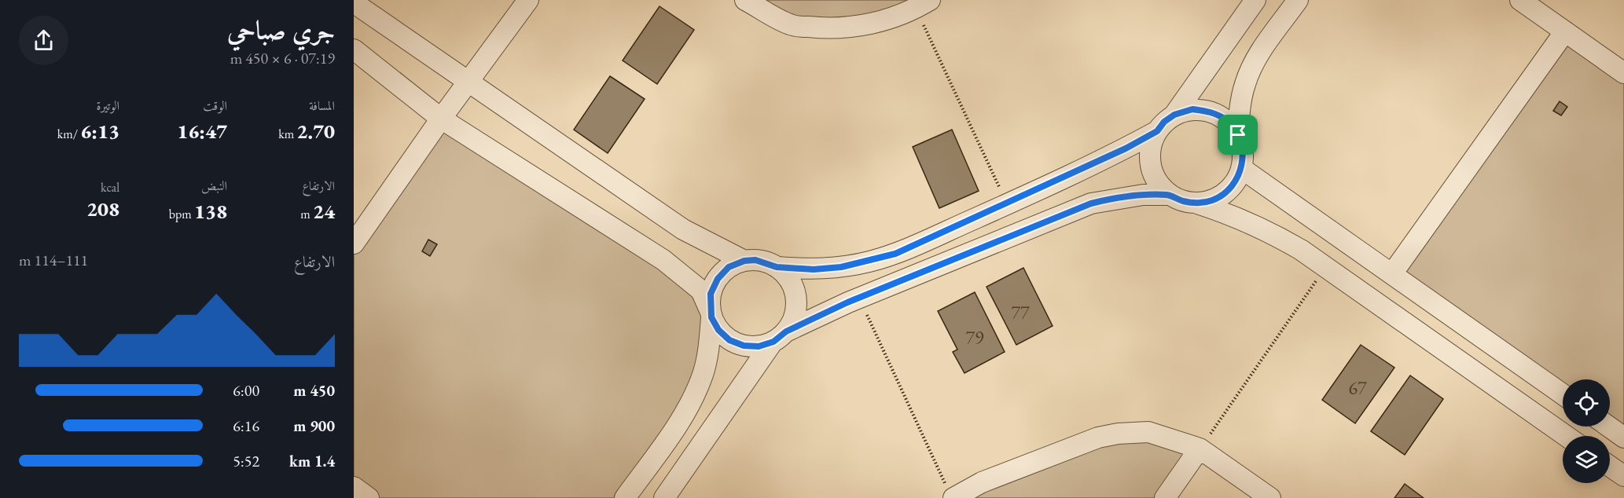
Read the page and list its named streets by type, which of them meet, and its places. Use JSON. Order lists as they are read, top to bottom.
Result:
{
  "house_numbers": ["77", "79", "67"],
  "page": {
    "heading": ["جري صباحي", "07:19 · 6 × 450 m"],
    "stats": [
      ["المسافة", "2.70 km"],
      ["الوقت", "16:47"],
      ["الوتيرة", "6:13 /km"],
      ["الارتفاع", "24 m"],
      ["النبض", "138 bpm"],
      ["kcal", "208"]
    ],
    "chart": ["الارتفاع", "111–114 m"],
    "list": [
      {
        "name": "450 m",
        "note": "6:00"
      },
      {
        "name": "900 m",
        "note": "6:16"
      },
      {
        "name": "1.4 km",
        "note": "5:52"
      }
    ]
  }
}
